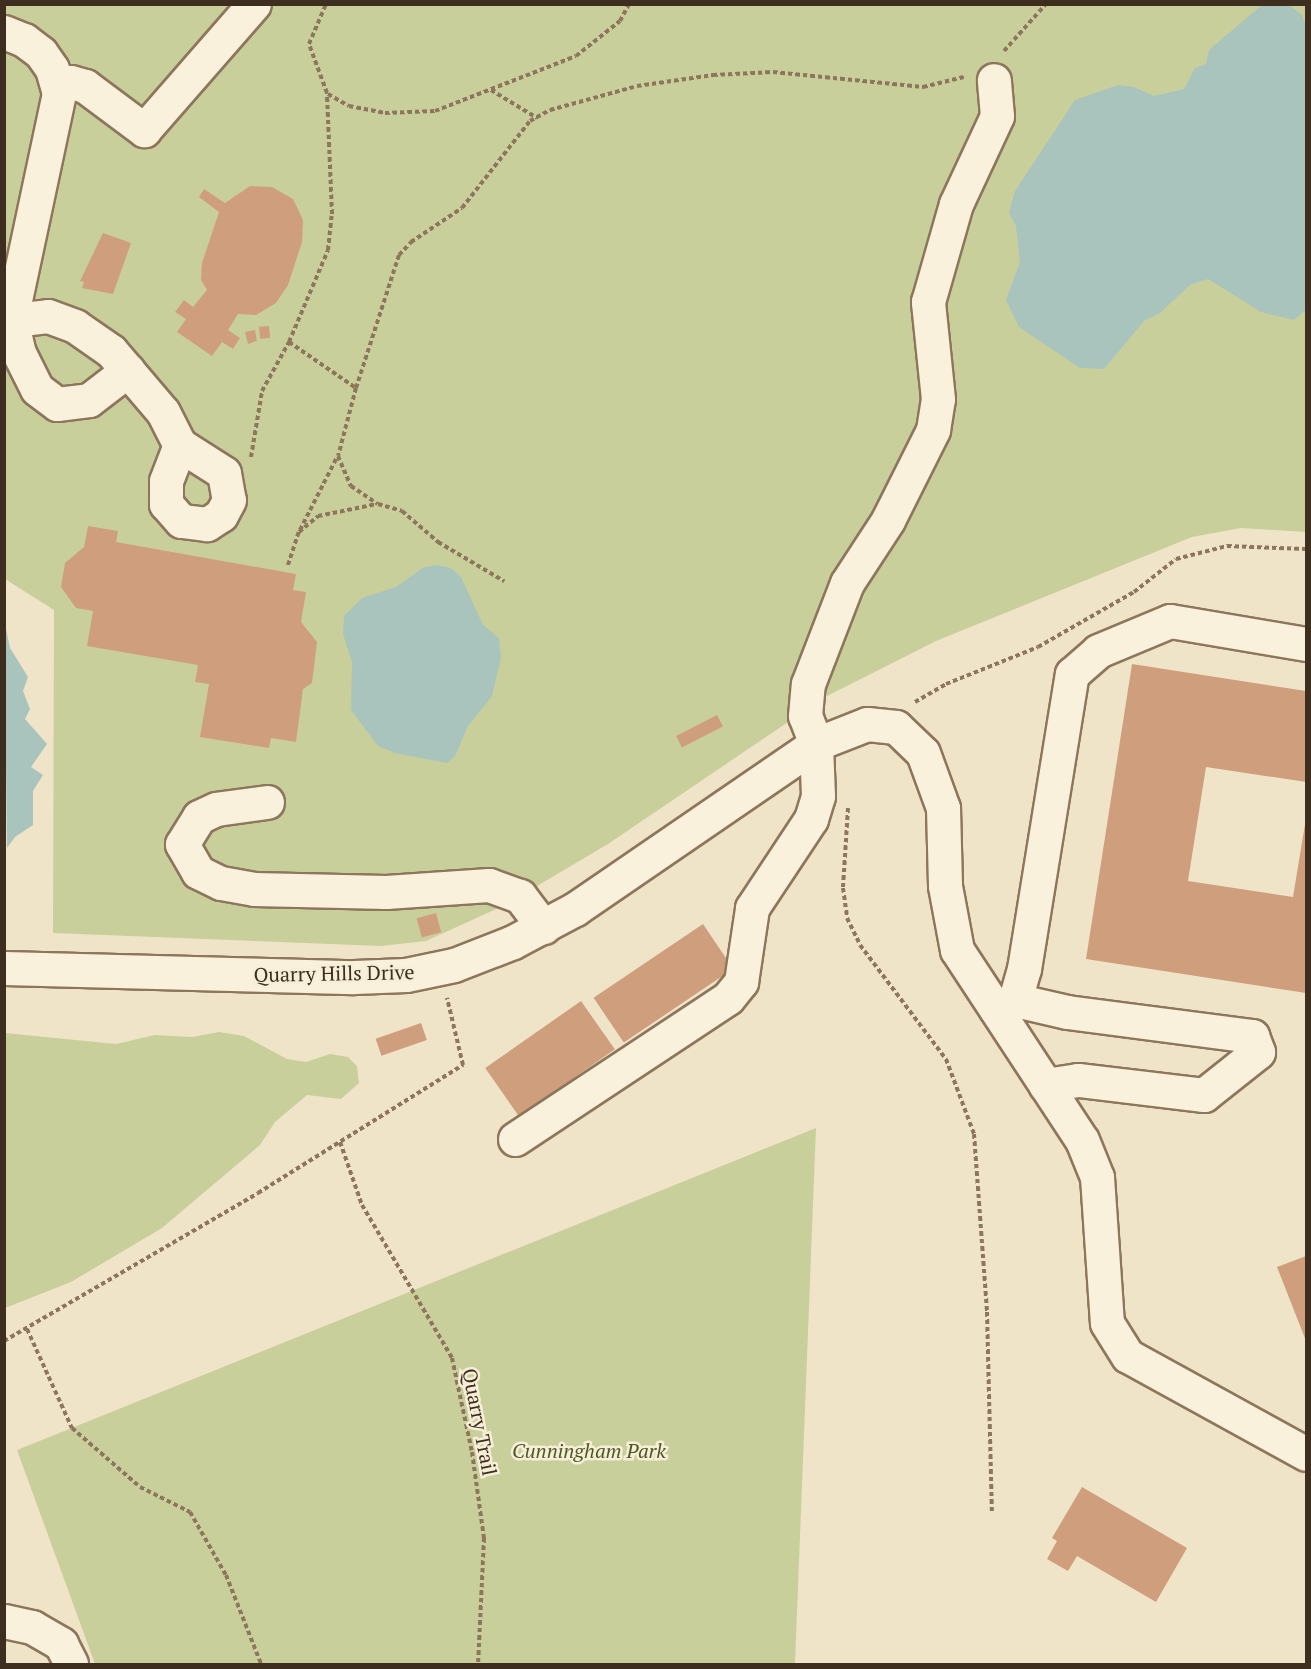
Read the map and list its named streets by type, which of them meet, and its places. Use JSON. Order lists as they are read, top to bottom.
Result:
{
  "streets": {
    "street": ["Quarry Hills Drive"],
    "path": ["Quarry Trail"]
  },
  "parks": ["Cunningham Park"]
}
